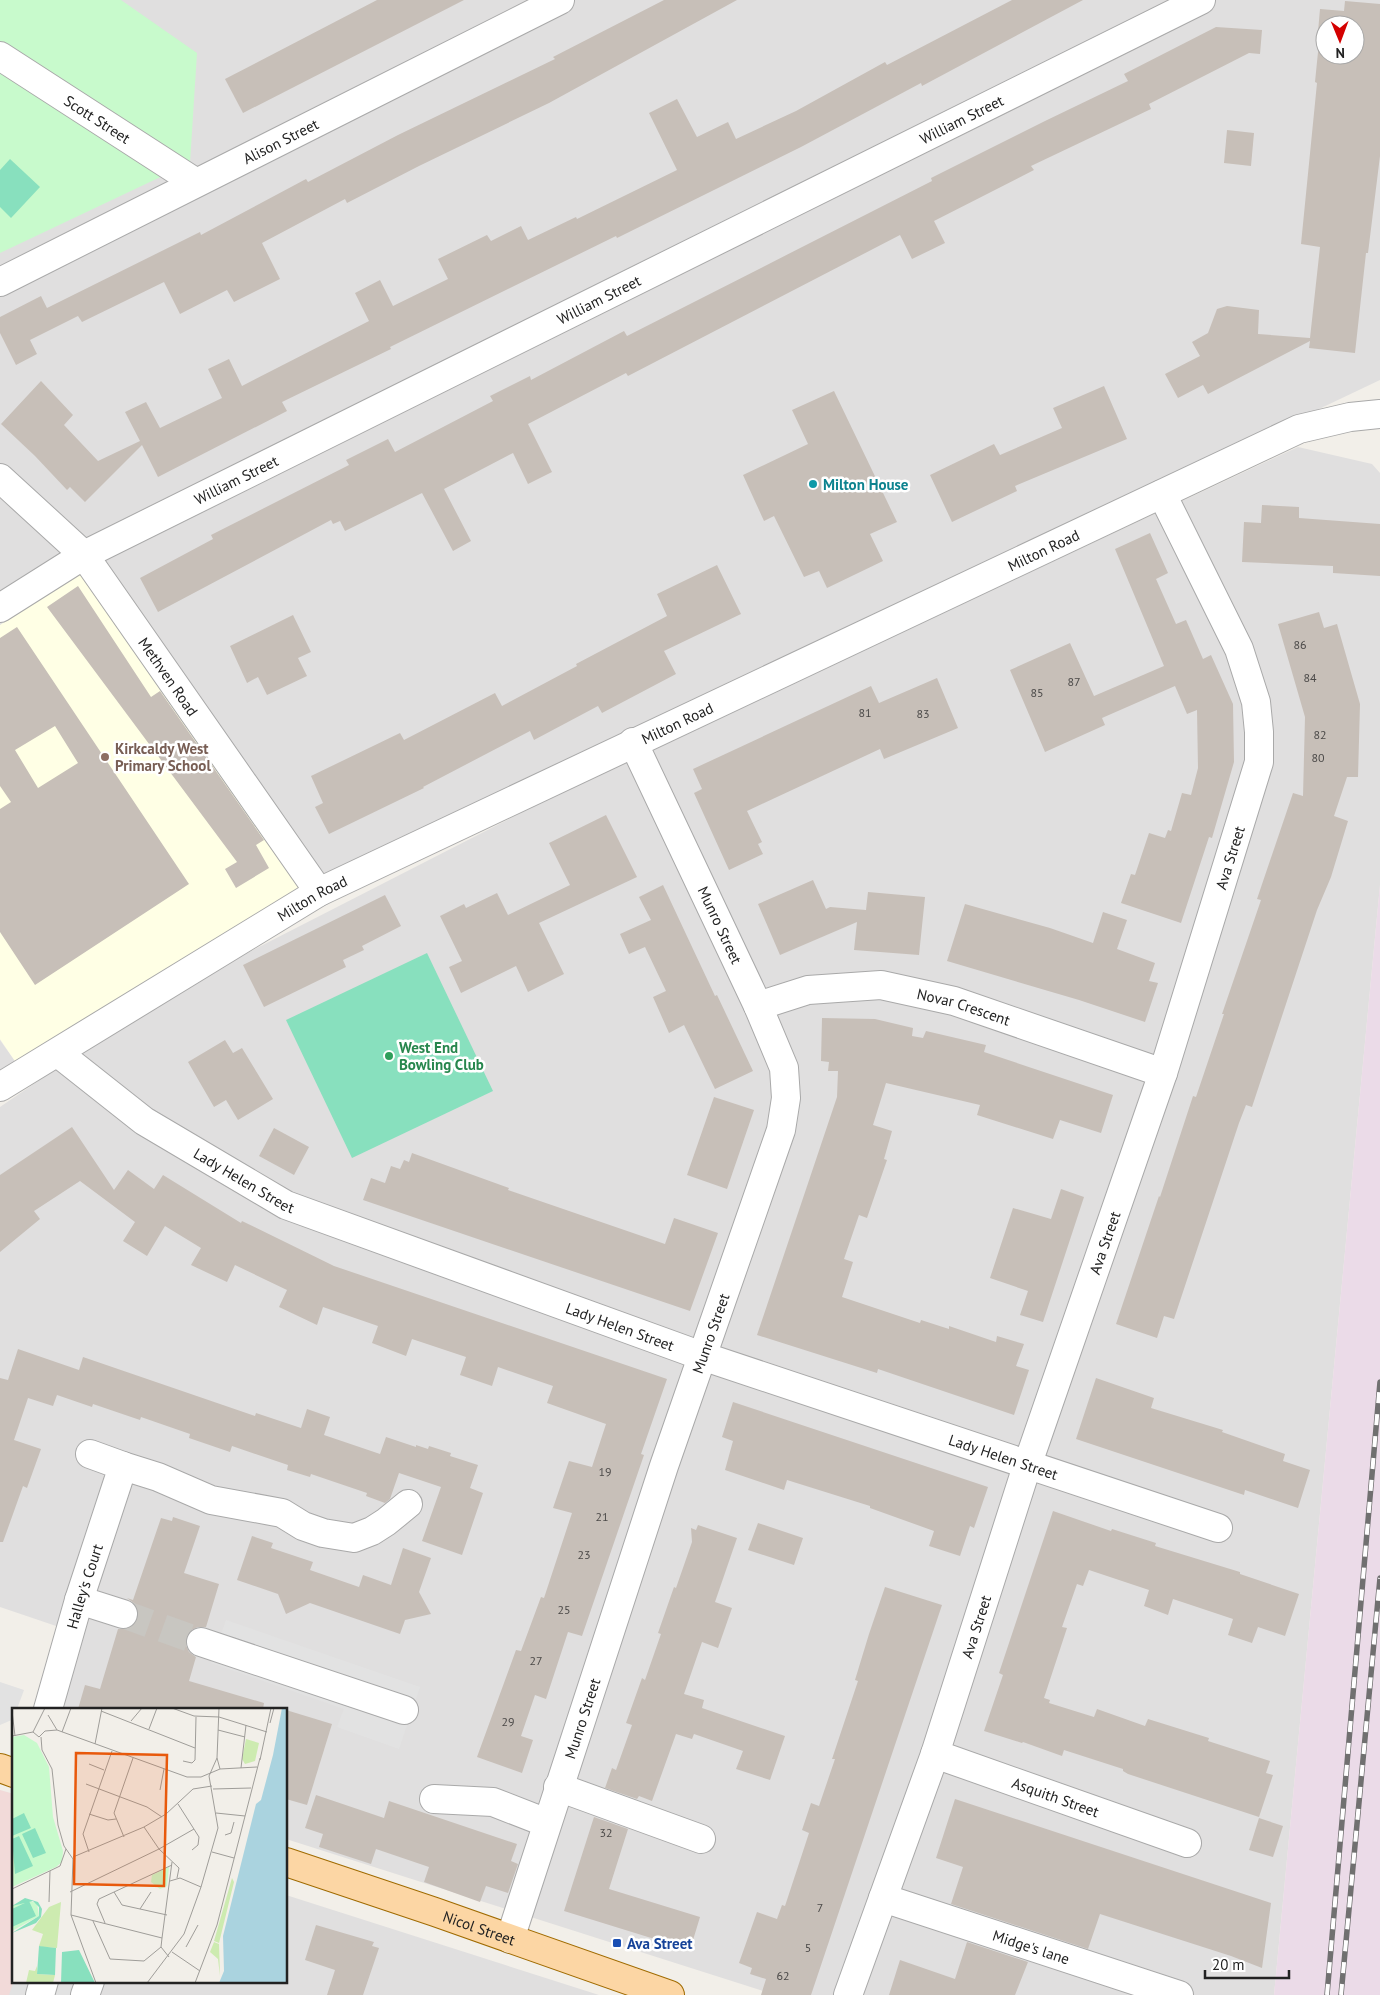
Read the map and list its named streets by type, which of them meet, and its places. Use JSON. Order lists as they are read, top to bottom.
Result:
{
  "streets": {
    "main road": ["Nicol Street"],
    "street": [
      "Scott Street",
      "William Street",
      "Alison Street",
      "Milton Road",
      "Methven Road",
      "Ava Street",
      "Munro Street",
      "Novar Crescent",
      "Lady Helen Street",
      "Halley's Court",
      "Asquith Street",
      "Midge's lane"
    ]
  },
  "crossings": [
    ["Scott Street", "Alison Street"],
    ["William Street", "Methven Road"],
    ["Milton Road", "Methven Road"],
    ["Milton Road", "Ava Street"],
    ["Milton Road", "Munro Street"],
    ["Milton Road", "Lady Helen Street"],
    ["Ava Street", "Novar Crescent"],
    ["Ava Street", "Lady Helen Street"],
    ["Ava Street", "Asquith Street"],
    ["Ava Street", "Midge's lane"],
    ["Munro Street", "Novar Crescent"],
    ["Munro Street", "Lady Helen Street"],
    ["Munro Street", "Nicol Street"]
  ],
  "places": {
    "other": ["Milton House", "Kirkcaldy West Primary School", "West End Bowling Club"],
    "transit": ["Ava Street"]
  },
  "house_numbers": [
    "86",
    "84",
    "87",
    "85",
    "81",
    "83",
    "82",
    "80",
    "19",
    "21",
    "23",
    "25",
    "27",
    "29",
    "32",
    "7",
    "5",
    "62"
  ],
  "scale_bar": "20 m",
  "north": "bottom"
}
